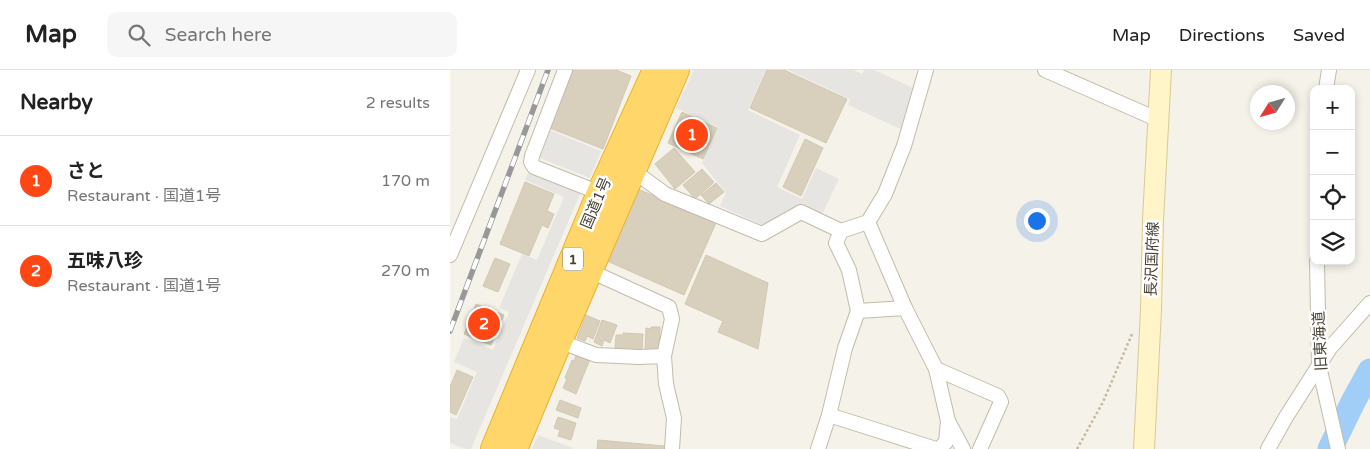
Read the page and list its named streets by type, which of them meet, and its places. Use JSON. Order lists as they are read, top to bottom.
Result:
{
  "streets": {
    "highway": ["国道1号", "1"],
    "main road": ["長沢国府線"],
    "street": ["旧東海道"]
  },
  "north": "bottom left",
  "page": {
    "header": "Map",
    "search": "Search here",
    "nav": ["Map", "Directions", "Saved"],
    "heading": ["Nearby", "2 results"],
    "map_buttons": ["+", "−"],
    "pins": ["1", "2"],
    "list": [
      {
        "mark": "1",
        "name": "さと",
        "note": "Restaurant · 国道1号",
        "value": "170 m"
      },
      {
        "mark": "2",
        "name": "五味八珍",
        "note": "Restaurant · 国道1号",
        "value": "270 m"
      }
    ]
  }
}
